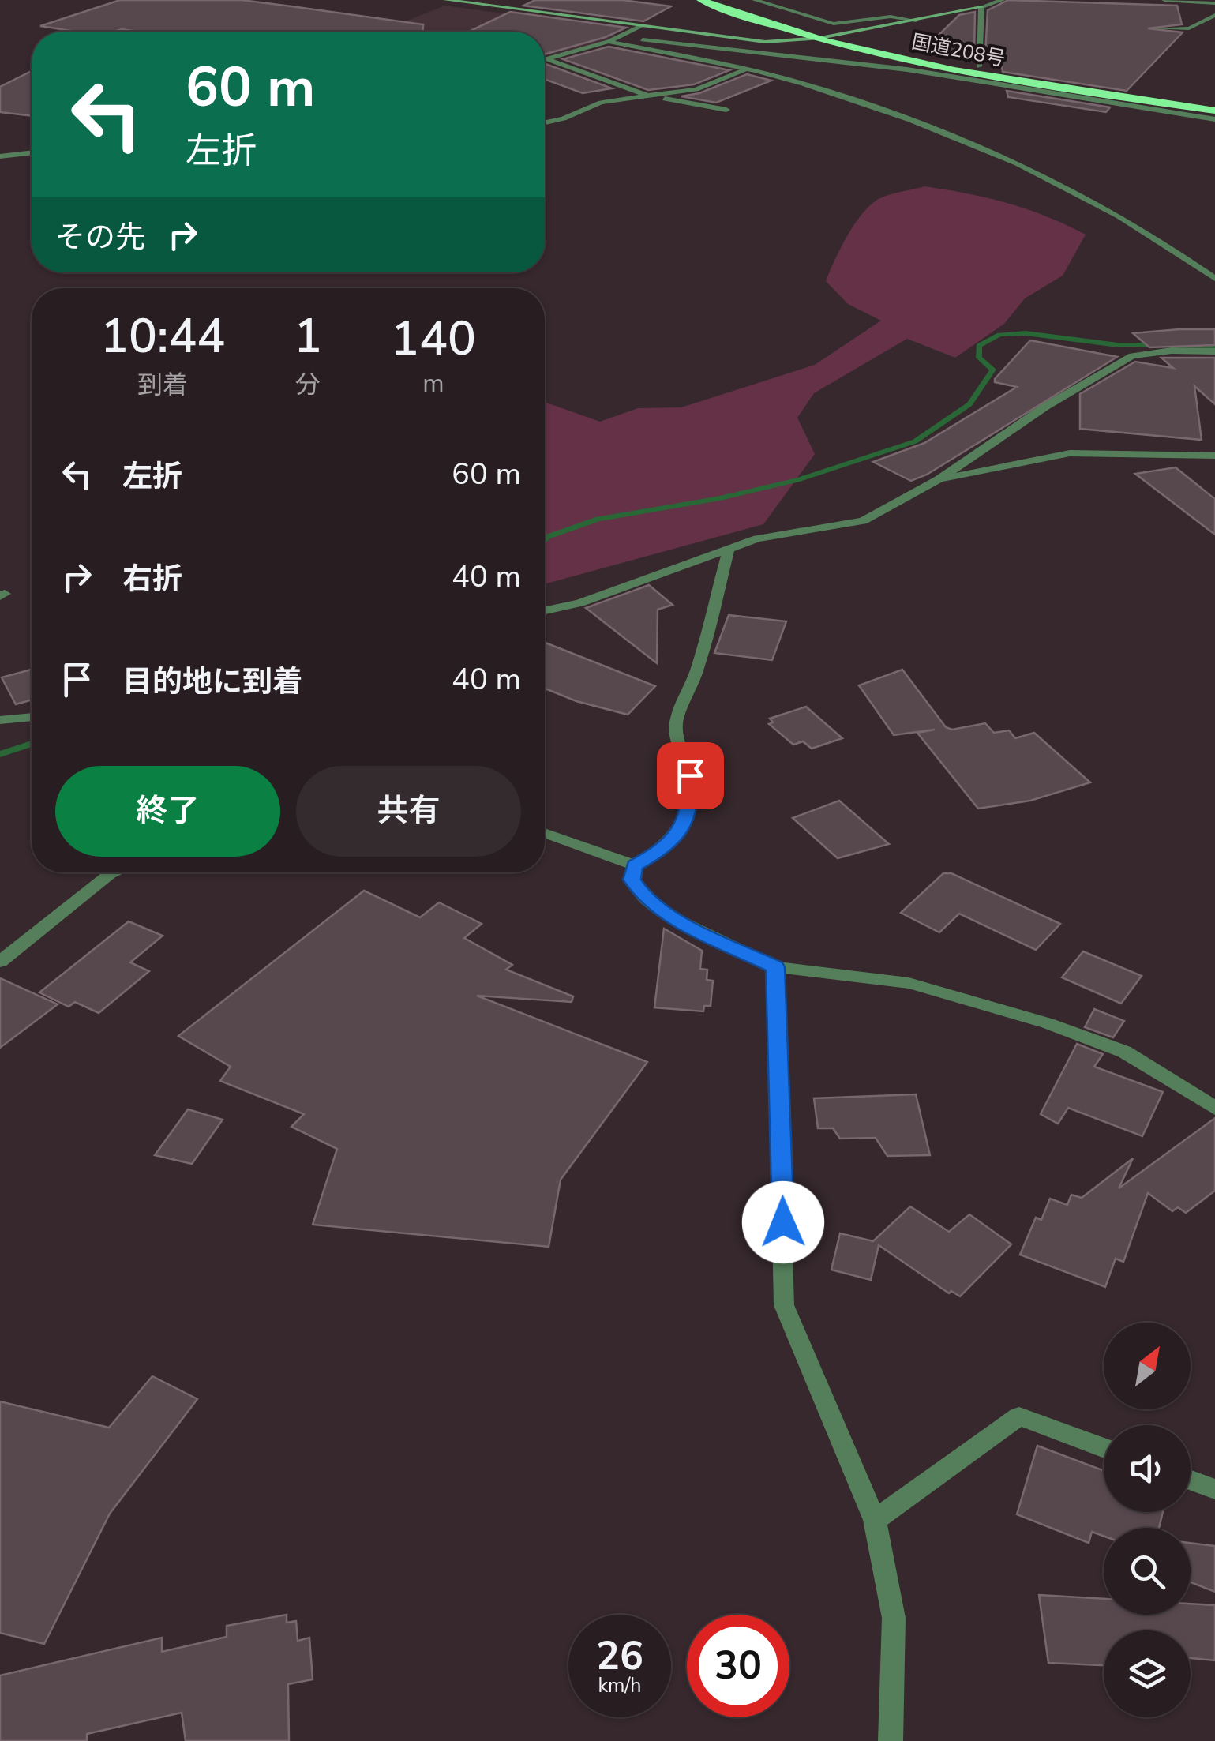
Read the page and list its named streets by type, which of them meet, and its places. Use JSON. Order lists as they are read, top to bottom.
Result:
{
  "streets": {
    "highway": ["国道208号"]
  },
  "north": "top right",
  "page": {
    "turn": ["60 m", "左折"],
    "then": "その先",
    "eta": [
      "10:44",
      "到着",
      "1",
      "分",
      "140",
      "m"
    ],
    "list": [
      {
        "name": "左折",
        "value": "60 m"
      },
      {
        "name": "右折",
        "value": "40 m"
      },
      {
        "name": "目的地に到着",
        "value": "40 m"
      }
    ],
    "buttons": ["終了", "共有"],
    "speed": "26 km/h",
    "limit": "30"
  }
}
